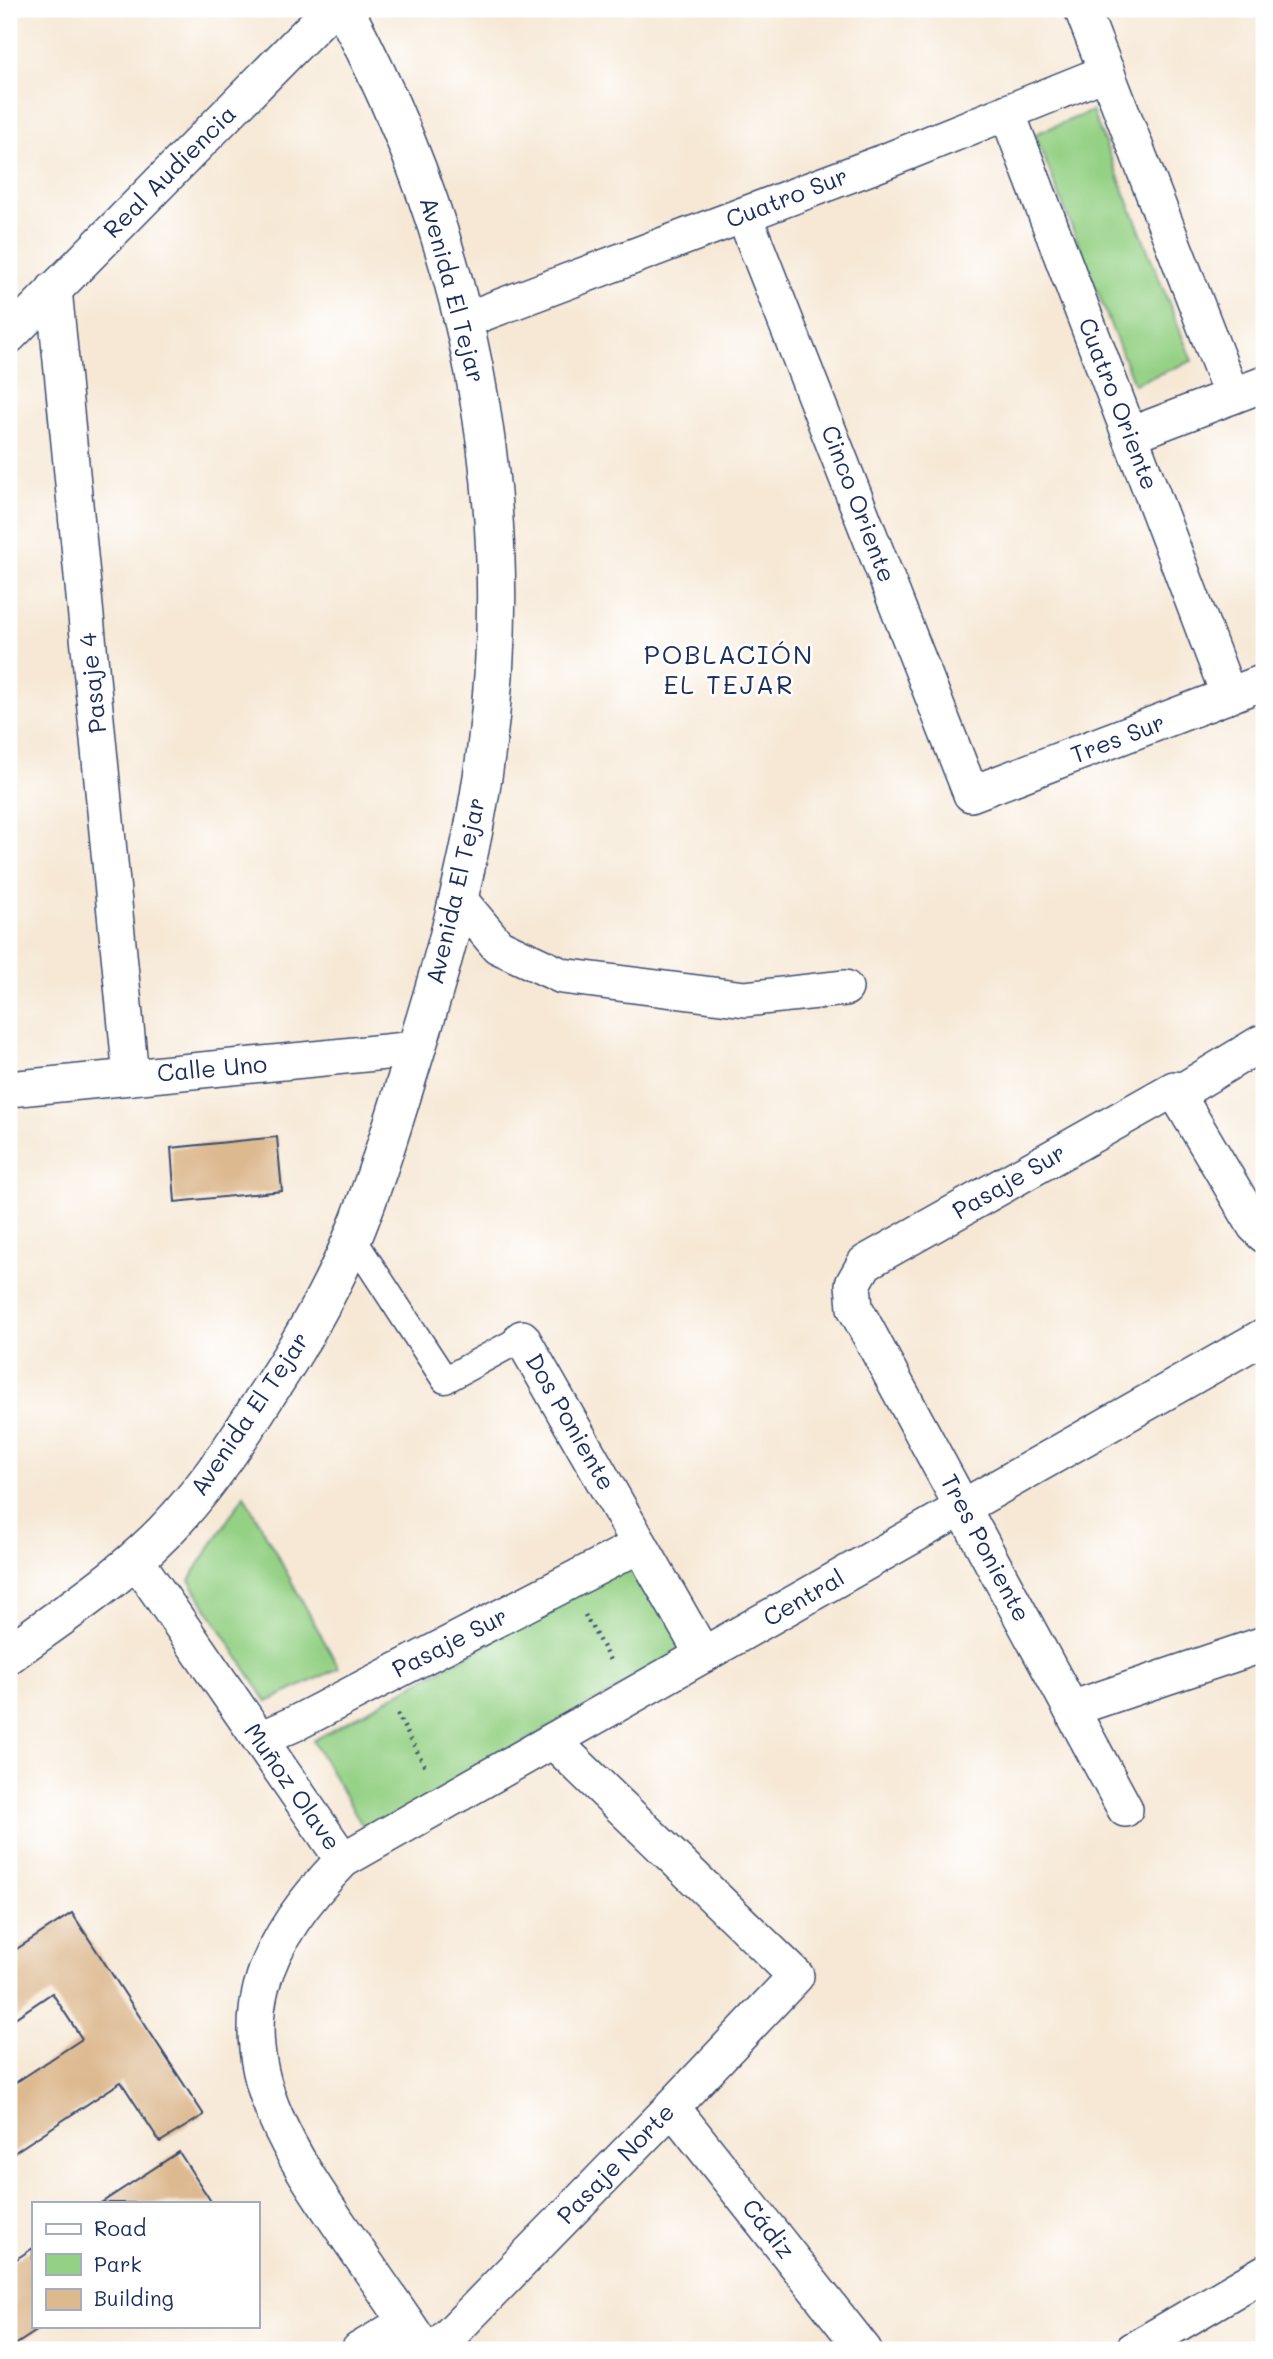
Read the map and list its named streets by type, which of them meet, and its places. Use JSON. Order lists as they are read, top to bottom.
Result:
{
  "streets": {
    "street": [
      "Real Audiencia",
      "Cuatro Sur",
      "Avenida El Tejar",
      "Cuatro Oriente",
      "Cinco Oriente",
      "Pasaje 4",
      "Tres Sur",
      "Calle Uno",
      "Pasaje Sur",
      "Dos Poniente",
      "Tres Poniente",
      "Central",
      "Muñoz Olave",
      "Pasaje Norte",
      "Cádiz"
    ]
  },
  "crossings": [
    ["Real Audiencia", "Pasaje 4"],
    ["Cuatro Sur", "Avenida El Tejar"],
    ["Cuatro Sur", "Cuatro Oriente"],
    ["Cuatro Sur", "Cinco Oriente"],
    ["Avenida El Tejar", "Calle Uno"],
    ["Avenida El Tejar", "Dos Poniente"],
    ["Avenida El Tejar", "Muñoz Olave"],
    ["Cuatro Oriente", "Tres Sur"],
    ["Cinco Oriente", "Tres Sur"],
    ["Pasaje 4", "Calle Uno"],
    ["Pasaje Sur", "Dos Poniente"],
    ["Pasaje Sur", "Tres Poniente"],
    ["Pasaje Sur", "Muñoz Olave"],
    ["Dos Poniente", "Central"],
    ["Tres Poniente", "Central"],
    ["Central", "Muñoz Olave"],
    ["Central", "Pasaje Norte"],
    ["Pasaje Norte", "Cádiz"]
  ],
  "districts": ["POBLACIÓN EL TEJAR"],
  "legend": ["Road", "Park", "Building"]
}
